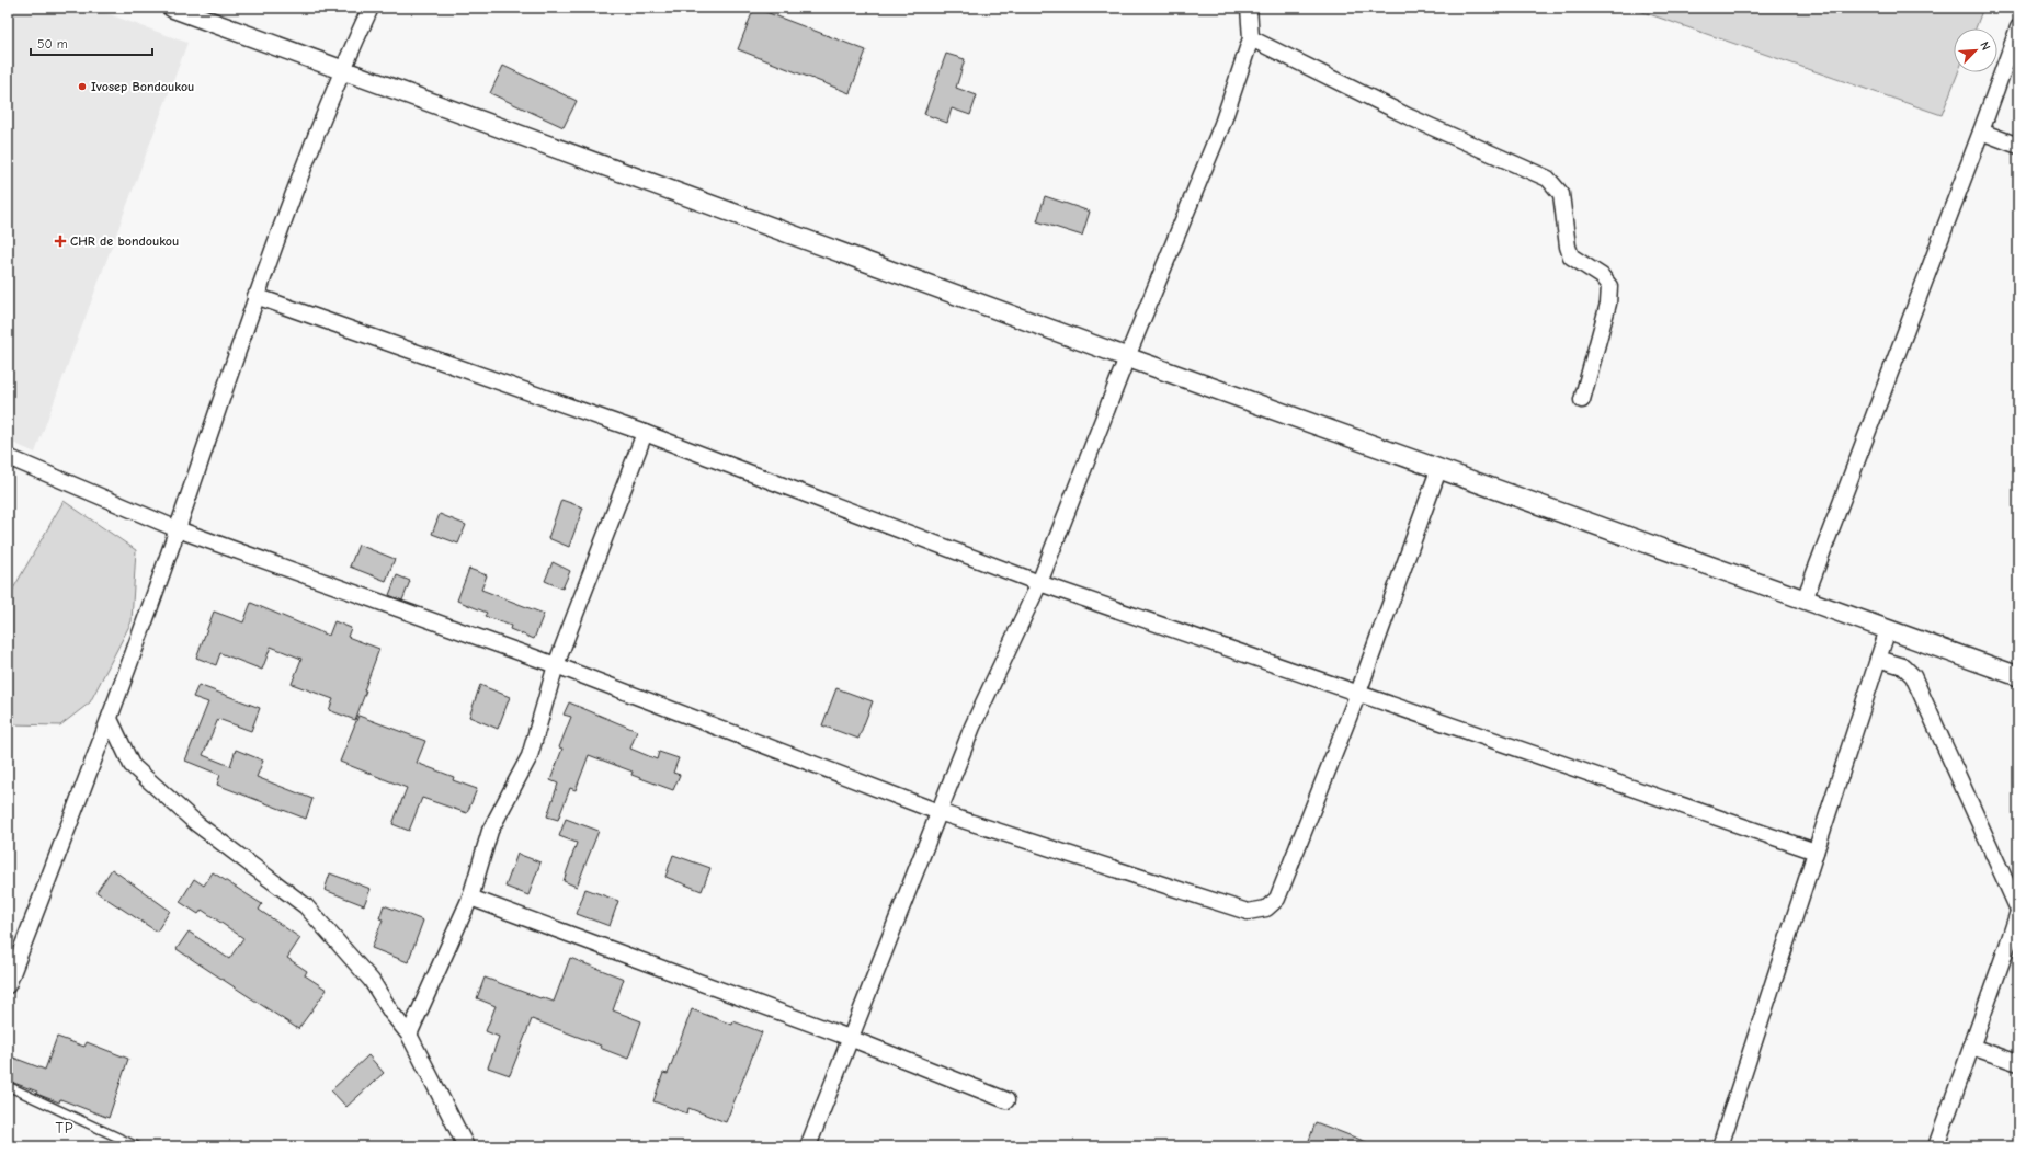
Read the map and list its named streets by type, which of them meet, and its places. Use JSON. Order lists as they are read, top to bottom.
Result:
{
  "districts": ["TP"],
  "places": {
    "other": ["Ivosep Bondoukou"],
    "health": ["CHR de bondoukou"]
  },
  "scale_bar": "50 m",
  "north": "top right"
}
